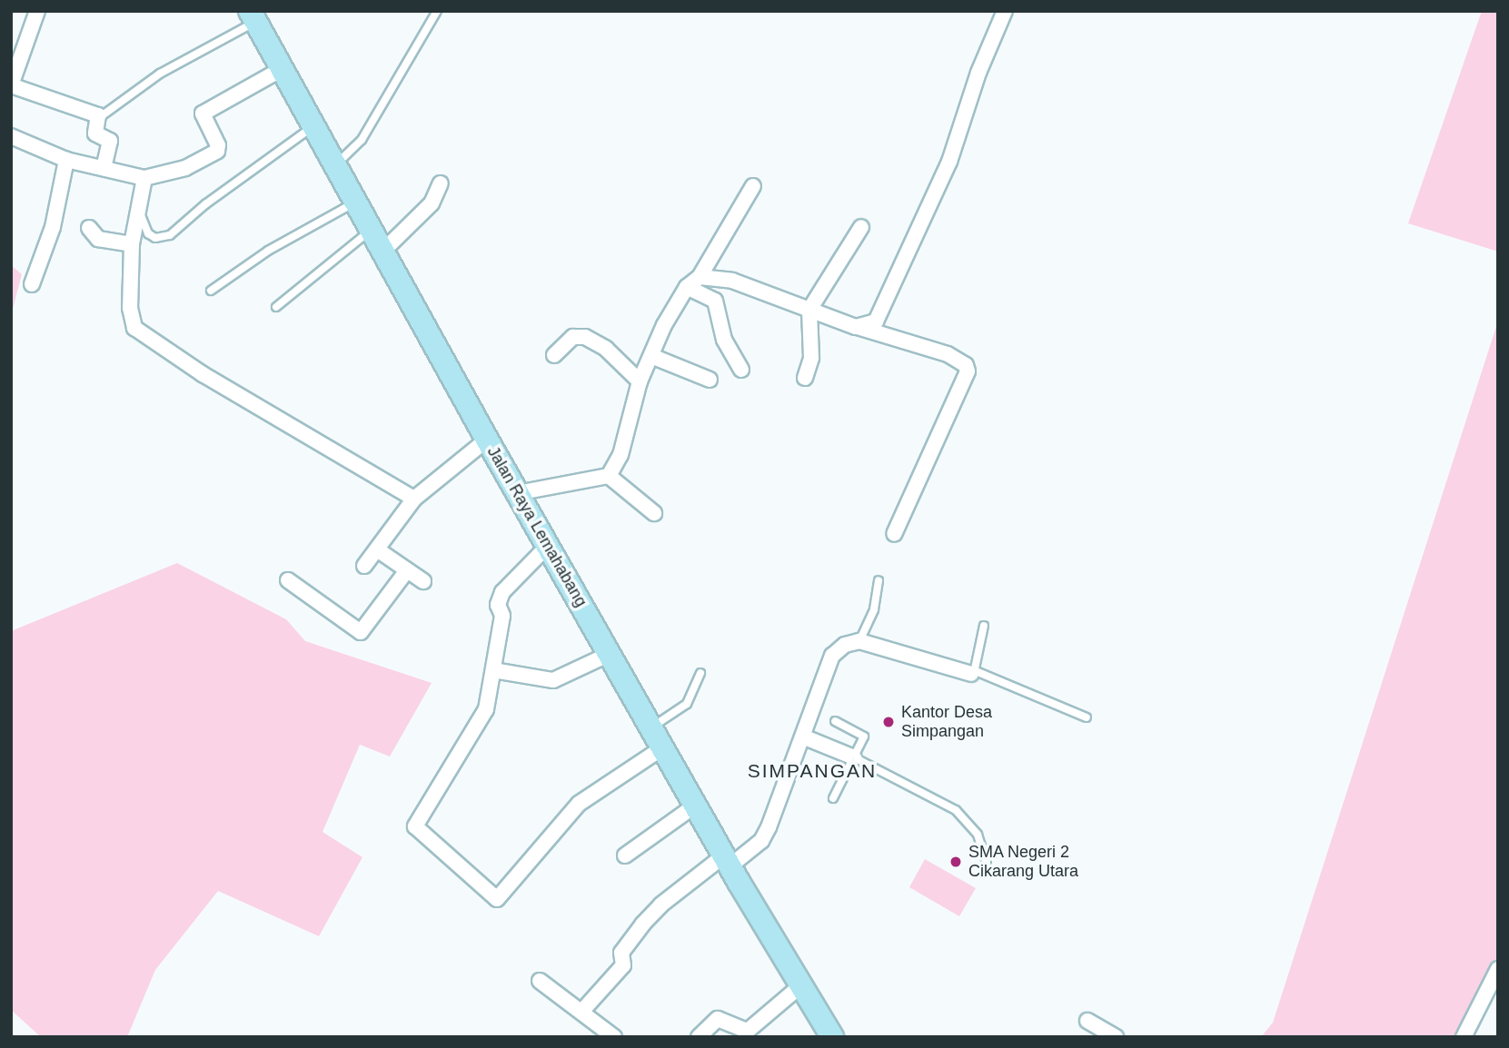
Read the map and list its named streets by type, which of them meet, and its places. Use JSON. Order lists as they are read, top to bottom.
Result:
{
  "streets": {
    "main road": ["Jalan Raya Lemahabang"]
  },
  "districts": ["SIMPANGAN"],
  "places": ["Kantor Desa Simpangan", "SMA Negeri 2 Cikarang Utara"]
}
